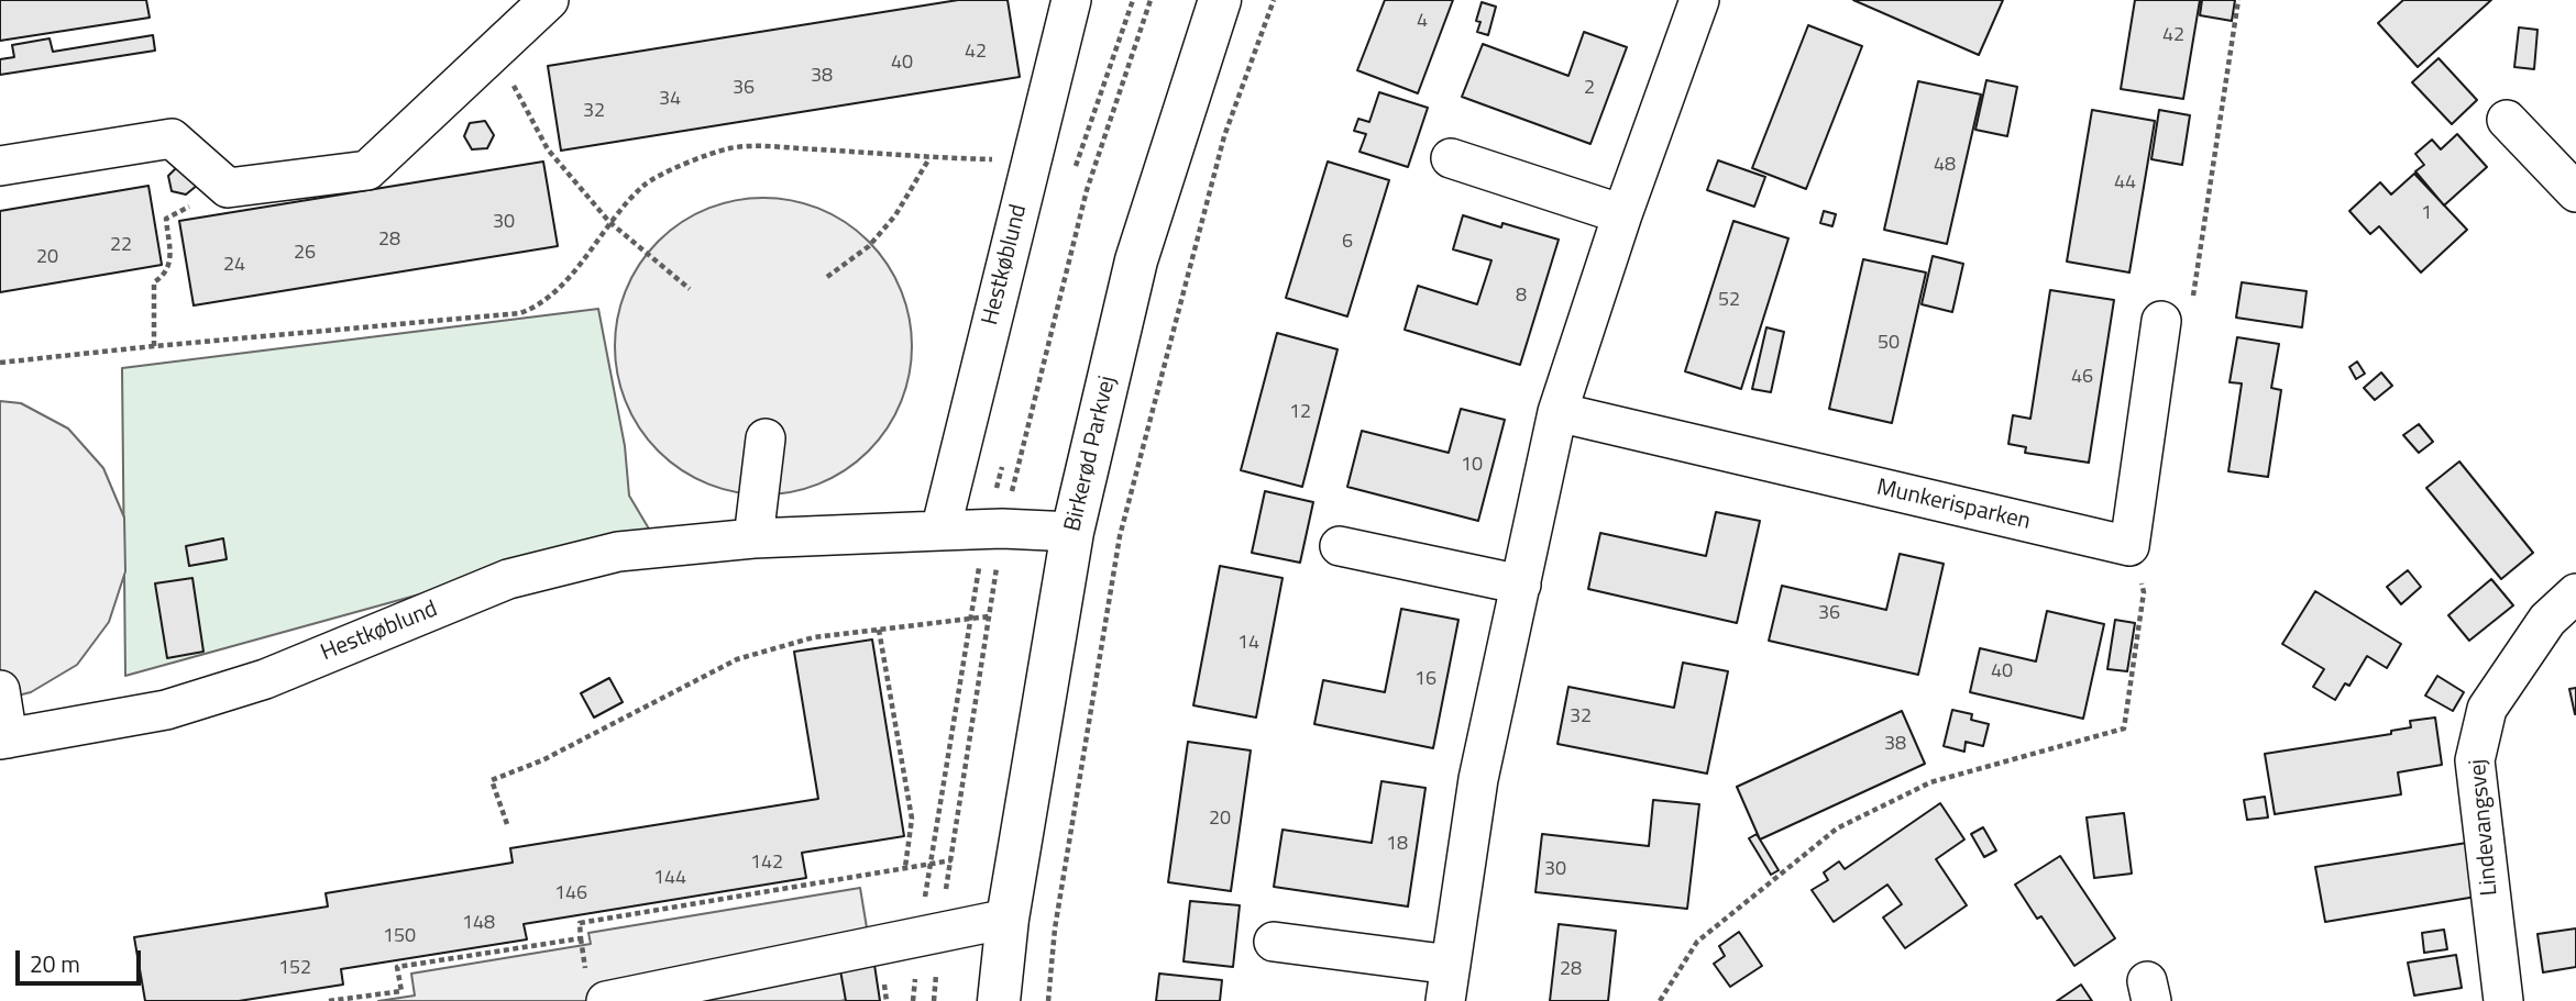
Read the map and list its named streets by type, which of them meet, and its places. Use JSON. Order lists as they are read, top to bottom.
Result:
{
  "streets": {
    "street": [
      "Hestkøblund",
      "Birkerød Parkvej",
      "Munkerisparken",
      "Lindevangsvej"
    ]
  },
  "crossings": [
    ["Hestkøblund", "Birkerød Parkvej"]
  ],
  "house_numbers": [
    "4",
    "42",
    "42",
    "40",
    "38",
    "36",
    "2",
    "34",
    "32",
    "48",
    "44",
    "1",
    "30",
    "28",
    "6",
    "22",
    "26",
    "20",
    "24",
    "8",
    "52",
    "50",
    "46",
    "12",
    "10",
    "36",
    "14",
    "40",
    "16",
    "32",
    "38",
    "20",
    "18",
    "142",
    "30",
    "144",
    "146",
    "148",
    "150",
    "152",
    "28"
  ],
  "scale_bar": "20 m"
}
